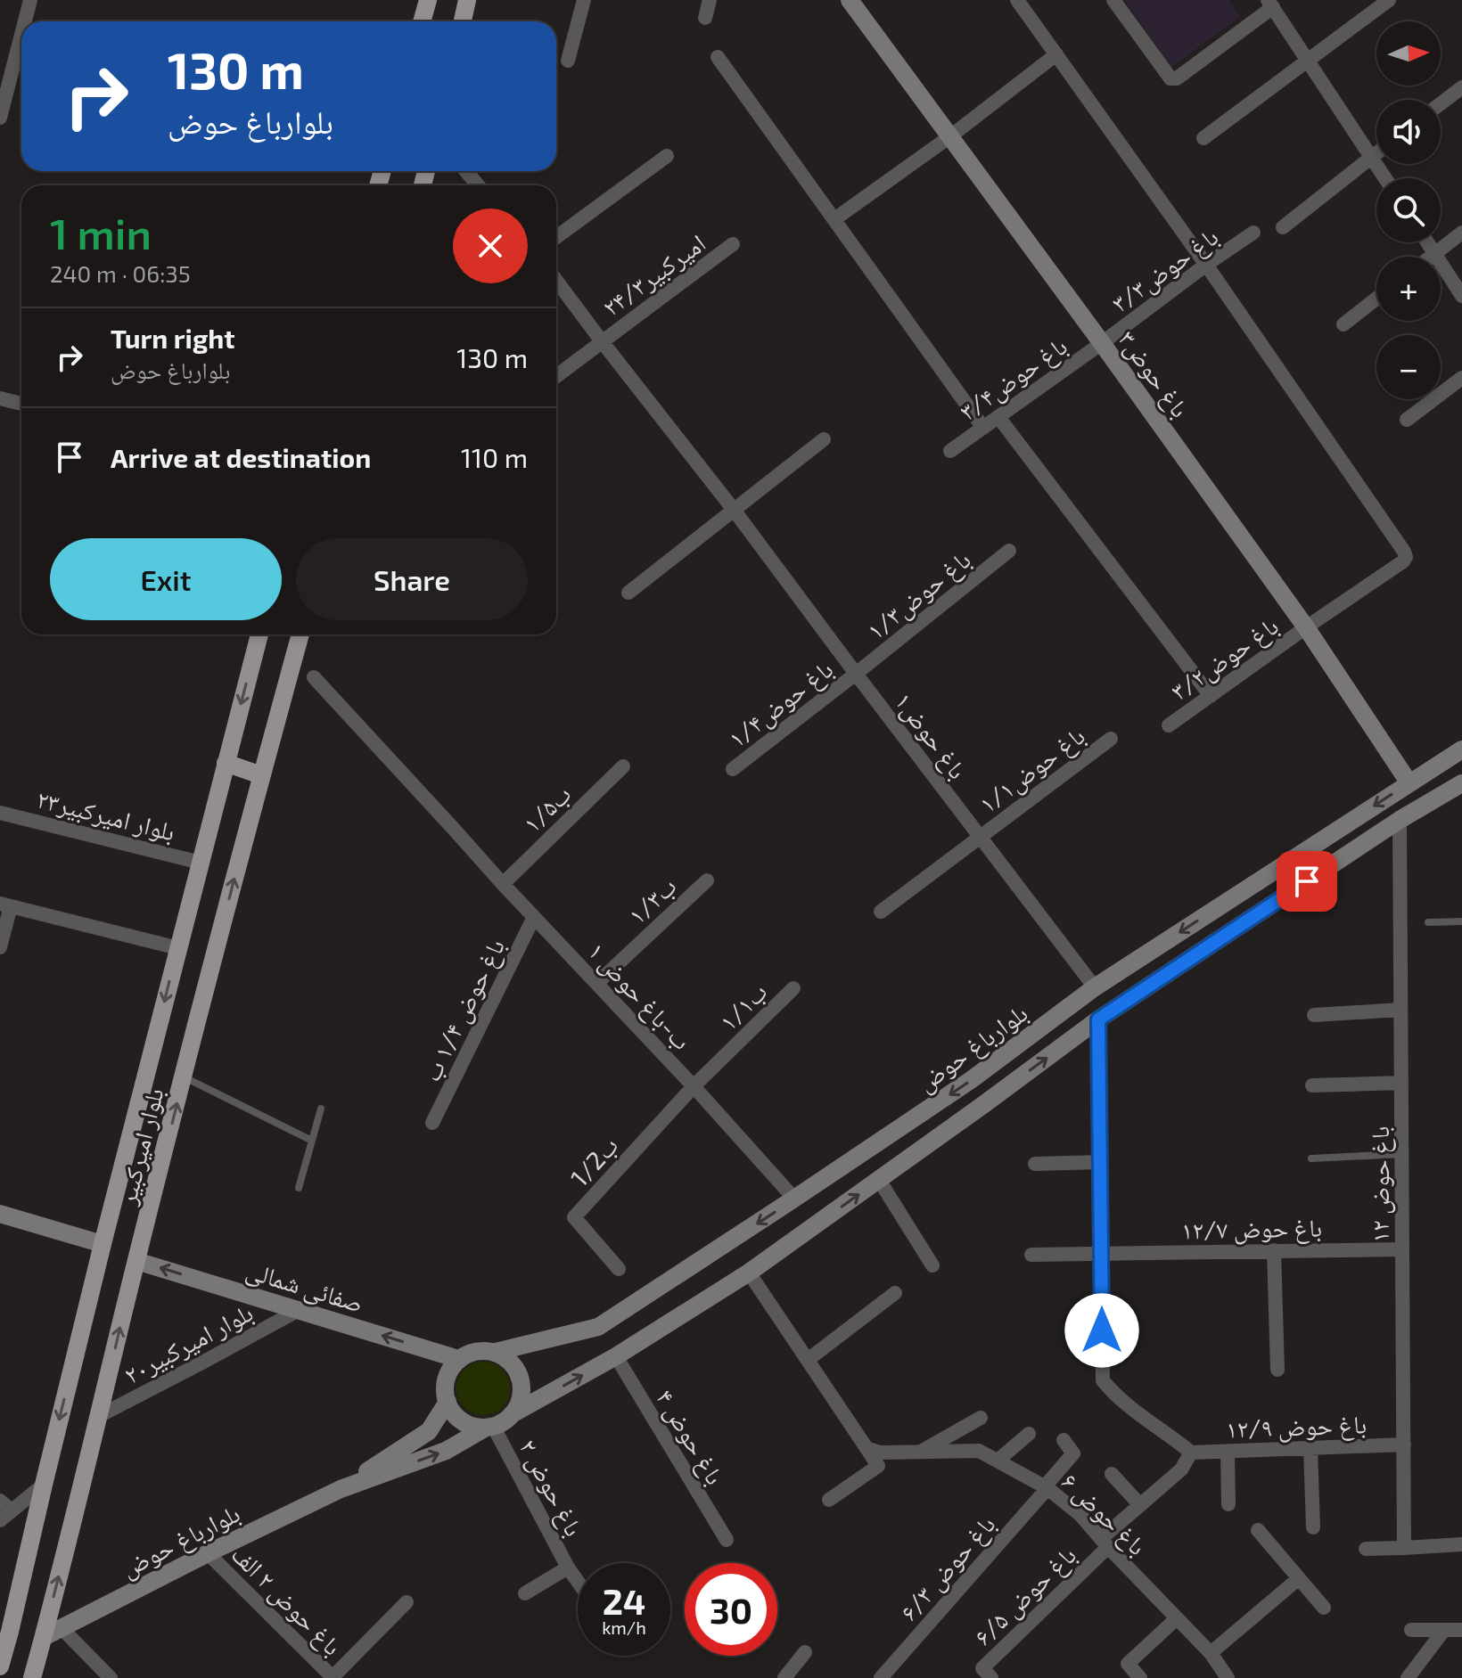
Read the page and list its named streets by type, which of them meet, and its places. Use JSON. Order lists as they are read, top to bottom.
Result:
{
  "streets": {
    "main road": [
      "باغ حوض۳",
      "بلوارباغ حوض",
      "بلوار امیرکبیر",
      "صفائی شمالی"
    ],
    "street": [
      "باغ حوض۳/۳",
      "امیرکبیر۲۴/۳",
      "باغ حوض۳/۴",
      "باغ حوض۱/۳",
      "باغ حوض۳/۲",
      "باغ حوض۱/۴",
      "باغ حوض۱",
      "باغ حوض۱/۱",
      "ب۱/۵",
      "۲۳بلوار امیرکبیر",
      "ب۱/۳",
      "۱ ب-باغ حوض",
      "ب۱/۱",
      "باغ حوض ۱/۴ ب",
      "1/2ب",
      "۱۲ باغ حوض",
      "۱۲/۷ باغ حوض",
      "بلوار امیرکبیر۲۰",
      "۱۲/۹ باغ حوض",
      "۴ باغ حوض",
      "۲ باغ حوض",
      "۶ باغ حوض",
      "۶/۳ باغ حوض",
      "۶/۵ باغ حوض",
      "باغ حوض ۲ الف"
    ]
  },
  "crossings": [
    ["باغ حوض۳/۳", "باغ حوض۳"],
    ["باغ حوض۳/۳", "باغ حوض۳/۴"],
    ["باغ حوض۳/۳", "باغ حوض۳/۲"],
    ["امیرکبیر۲۴/۳", "باغ حوض۱"],
    ["باغ حوض۳", "باغ حوض۳/۴"],
    ["باغ حوض۳", "باغ حوض۳/۲"],
    ["باغ حوض۳", "بلوارباغ حوض"],
    ["باغ حوض۱/۳", "باغ حوض۱/۴"],
    ["باغ حوض۱/۳", "باغ حوض۱"],
    ["باغ حوض۱/۴", "باغ حوض۱"],
    ["باغ حوض۱", "باغ حوض۱/۱"],
    ["باغ حوض۱", "بلوارباغ حوض"],
    ["ب۱/۵", "۱ ب-باغ حوض"],
    ["۲۳بلوار امیرکبیر", "بلوار امیرکبیر"],
    ["ب۱/۳", "۱ ب-باغ حوض"],
    ["۱ ب-باغ حوض", "ب۱/۱"],
    ["۱ ب-باغ حوض", "باغ حوض ۱/۴ ب"],
    ["۱ ب-باغ حوض", "بلوارباغ حوض"],
    ["۱ ب-باغ حوض", "1/2ب"],
    ["ب۱/۱", "1/2ب"],
    ["بلوارباغ حوض", "بلوار امیرکبیر"],
    ["بلوارباغ حوض", "صفائی شمالی"],
    ["بلوارباغ حوض", "۲ باغ حوض"],
    ["بلوارباغ حوض", "باغ حوض ۲ الف"],
    ["بلوار امیرکبیر", "صفائی شمالی"],
    ["بلوار امیرکبیر", "بلوار امیرکبیر۲۰"],
    ["۱۲ باغ حوض", "۱۲/۷ باغ حوض"],
    ["۱۲ باغ حوض", "۱۲/۹ باغ حوض"],
    ["صفائی شمالی", "بلوار امیرکبیر۲۰"],
    ["صفائی شمالی", "۲ باغ حوض"],
    ["۶ باغ حوض", "۶/۳ باغ حوض"],
    ["۶ باغ حوض", "۶/۵ باغ حوض"]
  ],
  "one_way": ["صفائی شمالی"],
  "north": "right",
  "page": {
    "map_buttons": ["+", "−"],
    "turn": ["130 m", "بلوارباغ حوض"],
    "heading": ["1 min", "240 m · 06:35"],
    "list": [
      {
        "name": "Turn right",
        "note": "بلوارباغ حوض",
        "value": "130 m"
      },
      {
        "name": "Arrive at destination",
        "value": "110 m"
      }
    ],
    "buttons": ["Exit", "Share"],
    "speed": "24 km/h",
    "limit": "30"
  }
}
